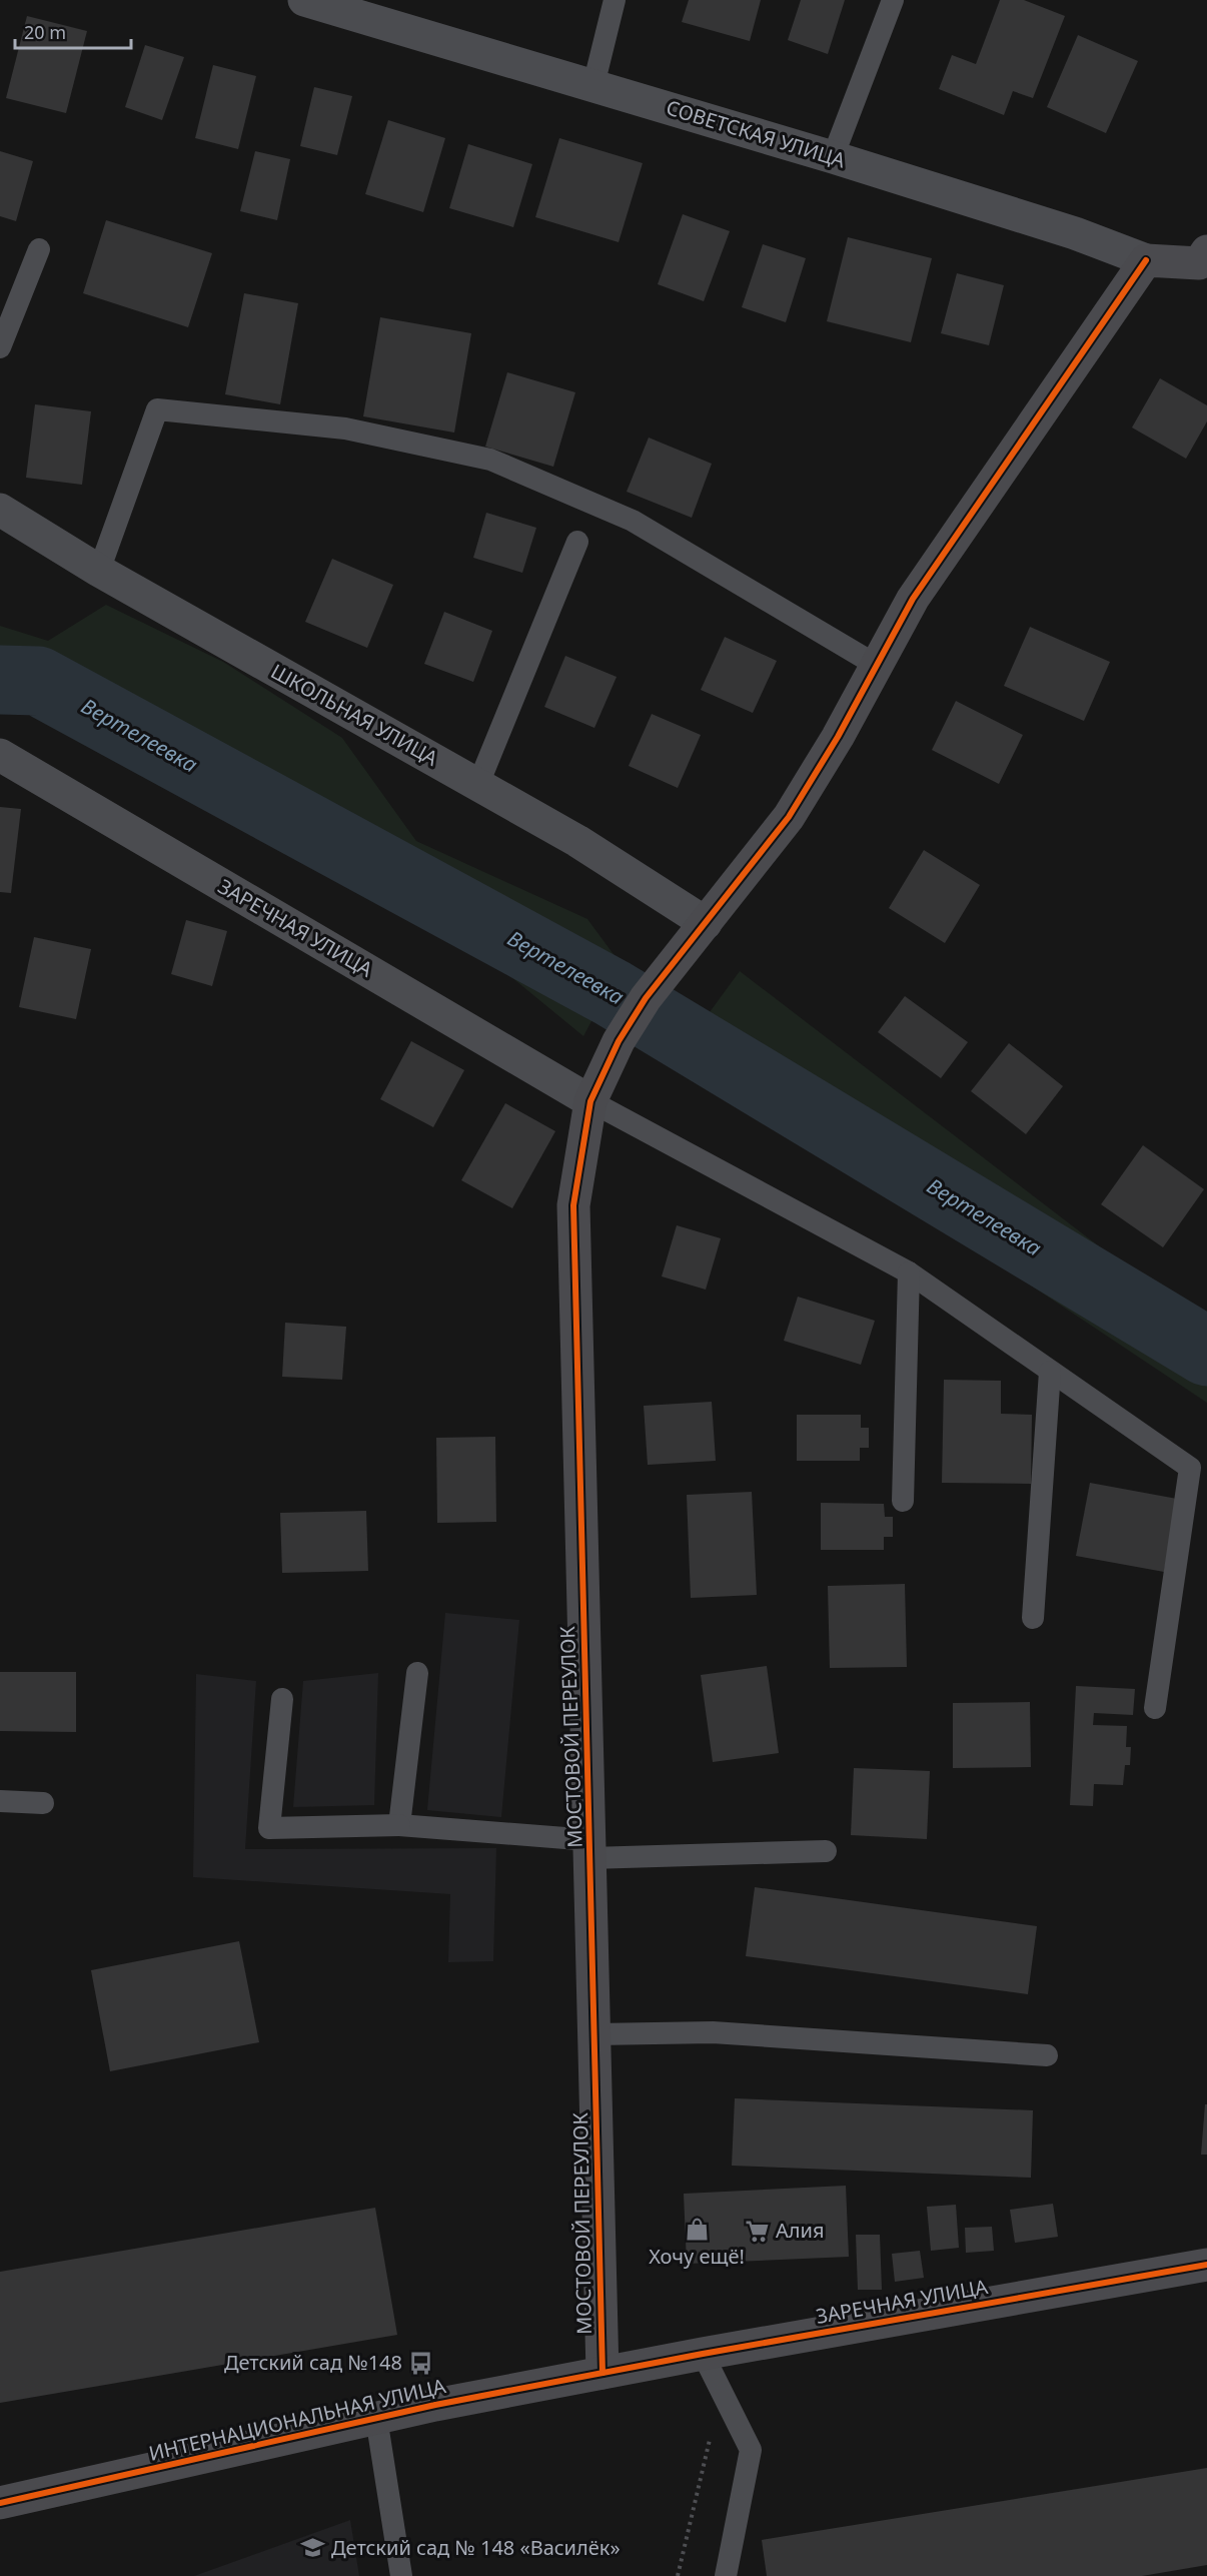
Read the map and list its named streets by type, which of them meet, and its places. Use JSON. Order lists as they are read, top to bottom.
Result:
{
  "streets": {
    "street": [
      "СОВЕТСКАЯ УЛИЦА",
      "ШКОЛЬНАЯ УЛИЦА",
      "ЗАРЕЧНАЯ УЛИЦА",
      "МОСТОВОЙ ПЕРЕУЛОК",
      "ИНТЕРНАЦИОНАЛЬНАЯ УЛИЦА"
    ]
  },
  "crossings": [
    ["СОВЕТСКАЯ УЛИЦА", "МОСТОВОЙ ПЕРЕУЛОК"],
    ["ШКОЛЬНАЯ УЛИЦА", "МОСТОВОЙ ПЕРЕУЛОК"],
    ["ЗАРЕЧНАЯ УЛИЦА", "МОСТОВОЙ ПЕРЕУЛОК"],
    ["ЗАРЕЧНАЯ УЛИЦА", "ИНТЕРНАЦИОНАЛЬНАЯ УЛИЦА"],
    ["МОСТОВОЙ ПЕРЕУЛОК", "ИНТЕРНАЦИОНАЛЬНАЯ УЛИЦА"]
  ],
  "water": ["Вертелеевка"],
  "places": {
    "shop": ["Хочу ещё!"],
    "supermarket": ["Алия"],
    "bus stop": ["Детский сад №148"],
    "school or university": ["Детский сад № 148 «Василёк»"]
  },
  "scale_bar": "20 m"
}
